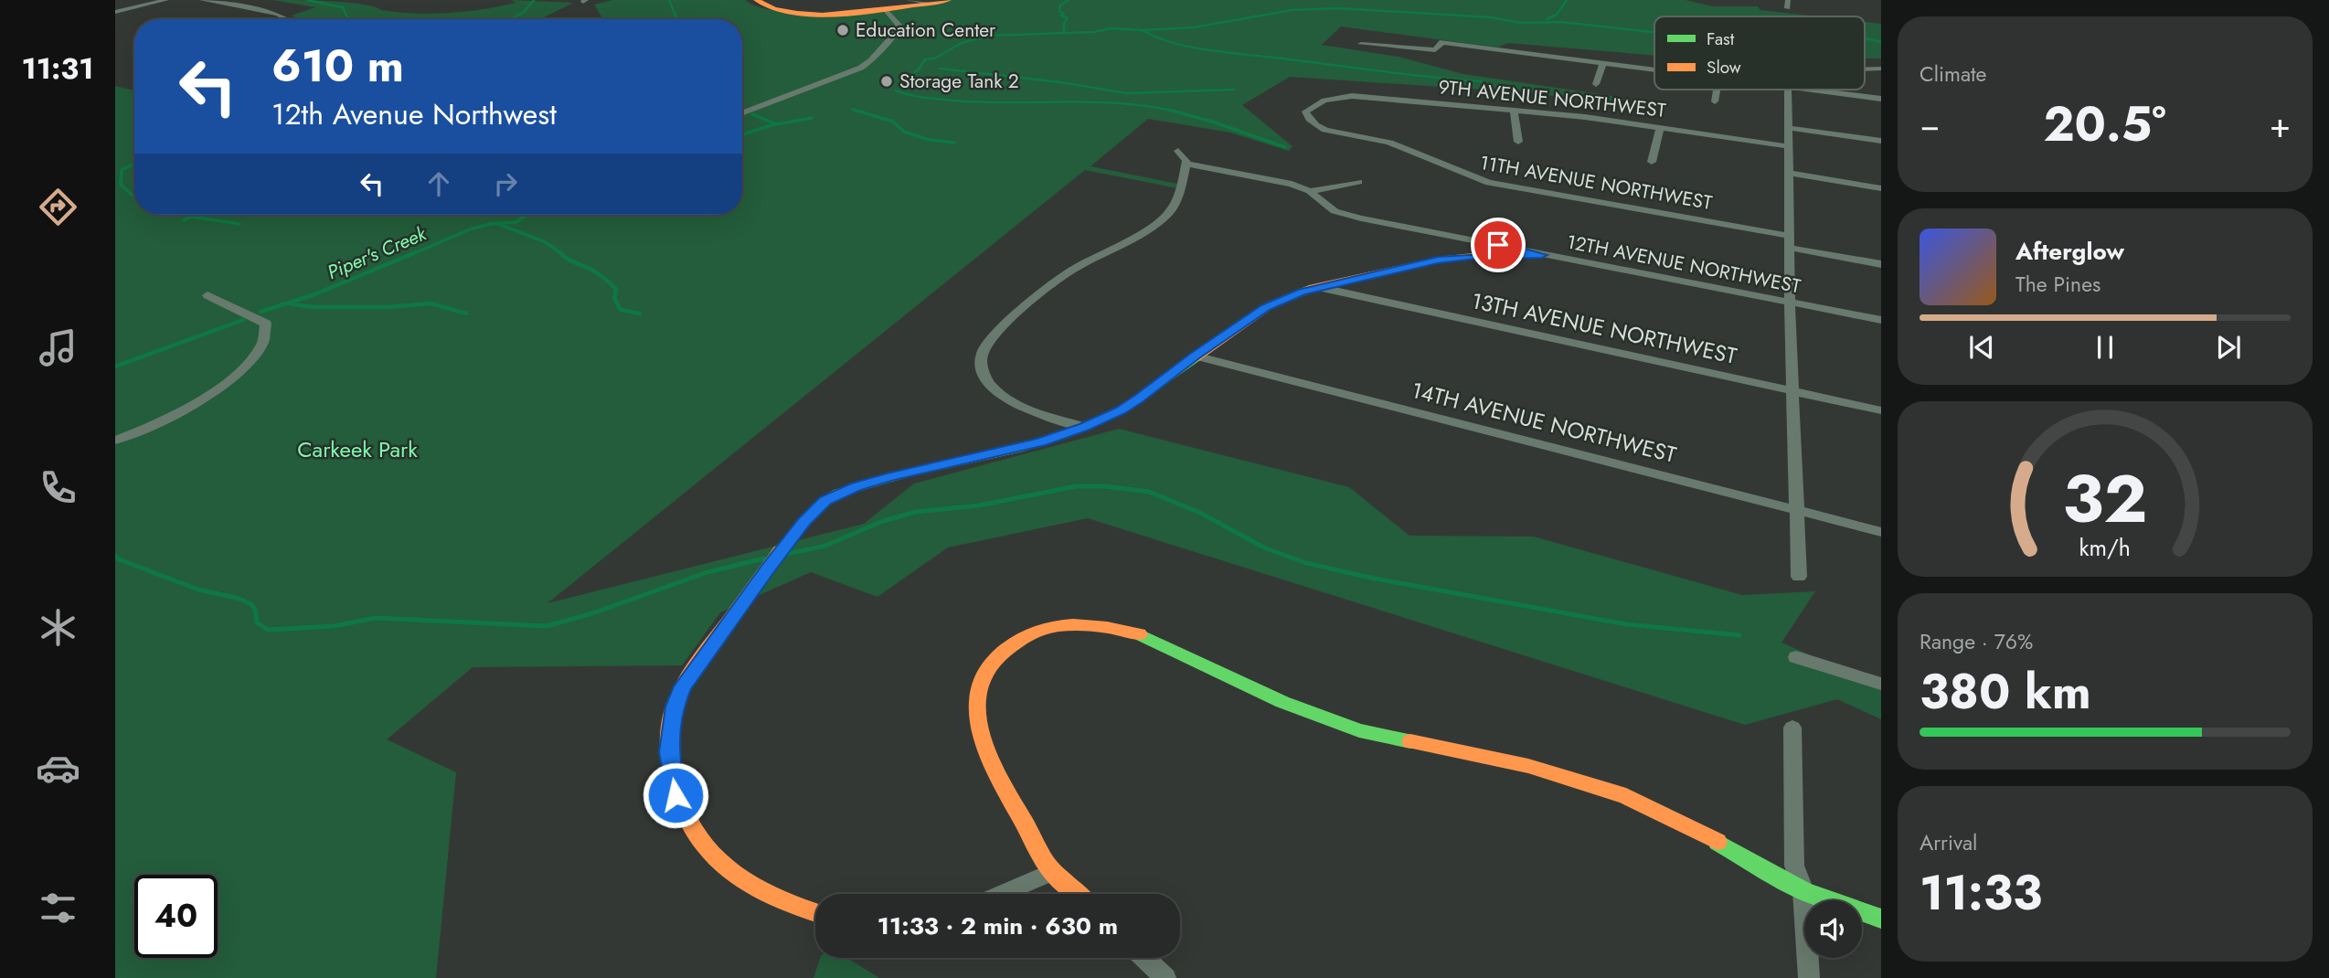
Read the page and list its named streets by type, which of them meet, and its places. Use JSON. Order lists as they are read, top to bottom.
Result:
{
  "streets": {
    "street": [
      "9TH AVENUE NORTHWEST",
      "11TH AVENUE NORTHWEST",
      "12TH AVENUE NORTHWEST",
      "13TH AVENUE NORTHWEST",
      "14TH AVENUE NORTHWEST"
    ]
  },
  "crossings": [
    ["9TH AVENUE NORTHWEST", "11TH AVENUE NORTHWEST"]
  ],
  "water": ["Piper's Creek"],
  "parks": ["Carkeek Park"],
  "places": ["Education Center", "Storage Tank 2"],
  "legend": ["Fast", "Slow"],
  "page": {
    "tabs": "11:31",
    "tile": [
      "Climate",
      ["Range · 76%", "380 km"],
      ["Arrival", "11:33"]
    ],
    "turn": ["610 m", "12th Avenue Northwest"],
    "heat": ["−", "20.5°", "+"],
    "song": ["Afterglow", "The Pines"],
    "limit": "40",
    "trip": "11:33 · 2 min · 630 m",
    "gauge": ["32", "km/h"]
  }
}
